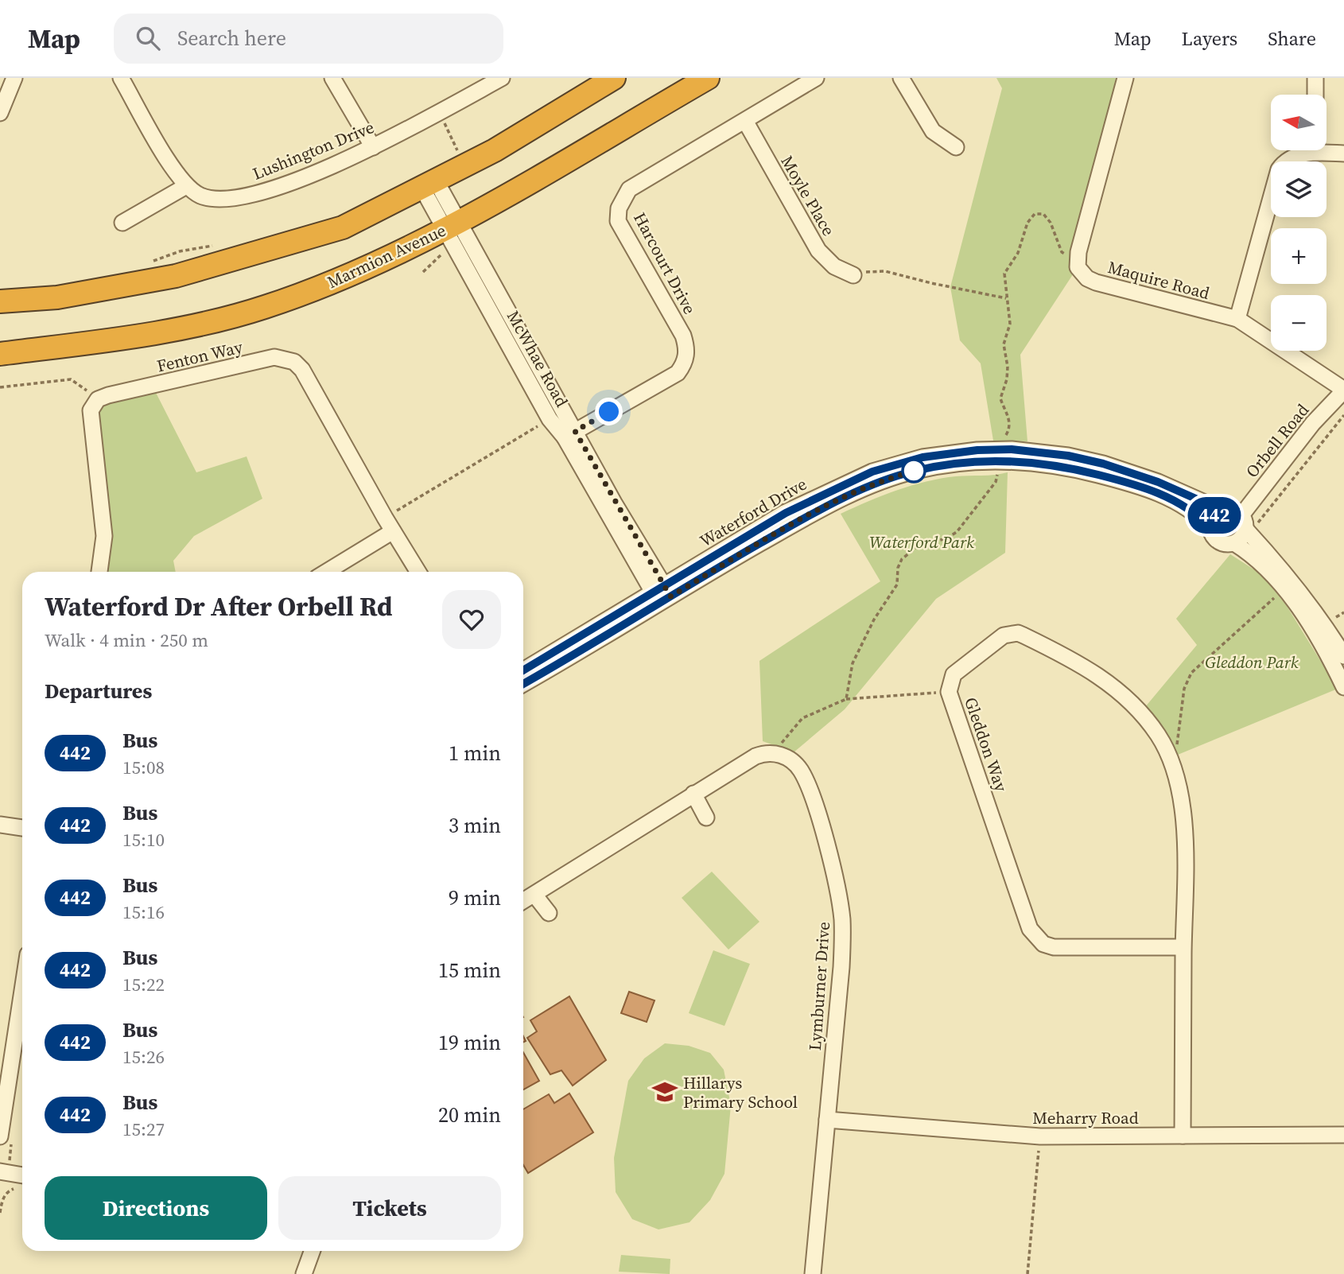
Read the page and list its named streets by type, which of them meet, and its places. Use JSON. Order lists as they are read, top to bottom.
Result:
{
  "streets": {
    "highway": ["Marmion Avenue"],
    "street": [
      "Lushington Drive",
      "Moyle Place",
      "Harcourt Drive",
      "Maquire Road",
      "Fenton Way",
      "McWhae Road",
      "Orbell Road",
      "Waterford Drive",
      "Gleddon Way",
      "Lymburner Drive",
      "Meharry Road"
    ]
  },
  "crossings": [
    ["Moyle Place", "Harcourt Drive"],
    ["Marmion Avenue", "McWhae Road"],
    ["Harcourt Drive", "McWhae Road"],
    ["Maquire Road", "Orbell Road"],
    ["McWhae Road", "Waterford Drive"],
    ["Orbell Road", "Waterford Drive"],
    ["Gleddon Way", "Meharry Road"],
    ["Lymburner Drive", "Meharry Road"]
  ],
  "parks": ["Waterford Park", "Gleddon Park"],
  "places": {
    "school or university": ["Hillarys Primary School"]
  },
  "lines": ["bus line 442"],
  "north": "left",
  "page": {
    "header": "Map",
    "search": "Search here",
    "nav": ["Map", "Layers", "Share"],
    "on_map": "442",
    "map_buttons": ["+", "−"],
    "heading": [
      ["Waterford Dr After Orbell Rd", "Walk · 4 min · 250 m"],
      "Departures"
    ],
    "list": [
      {
        "mark": "442",
        "name": "Bus",
        "note": "15:08",
        "value": "1 min"
      },
      {
        "mark": "442",
        "name": "Bus",
        "note": "15:10",
        "value": "3 min"
      },
      {
        "mark": "442",
        "name": "Bus",
        "note": "15:16",
        "value": "9 min"
      },
      {
        "mark": "442",
        "name": "Bus",
        "note": "15:22",
        "value": "15 min"
      },
      {
        "mark": "442",
        "name": "Bus",
        "note": "15:26",
        "value": "19 min"
      },
      {
        "mark": "442",
        "name": "Bus",
        "note": "15:27",
        "value": "20 min"
      }
    ],
    "buttons": ["Directions", "Tickets"]
  }
}
